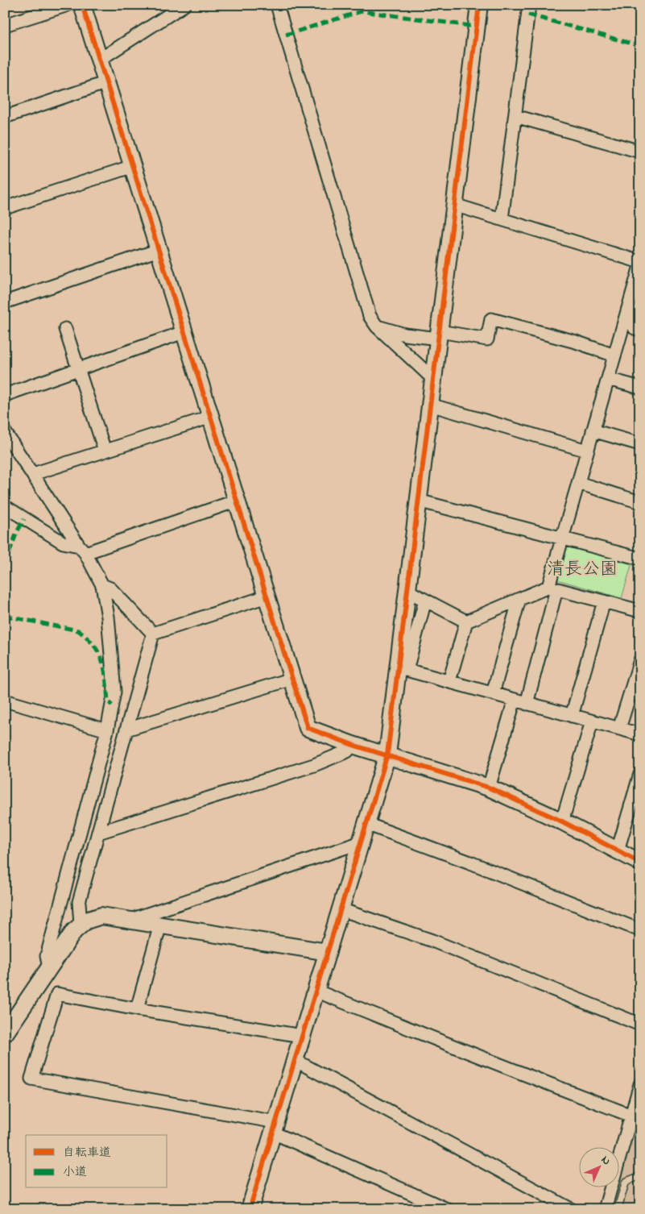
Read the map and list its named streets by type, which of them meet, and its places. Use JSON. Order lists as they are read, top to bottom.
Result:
{
  "parks": ["清長公園"],
  "legend": ["自転車道", "小道"],
  "north": "top right"
}
